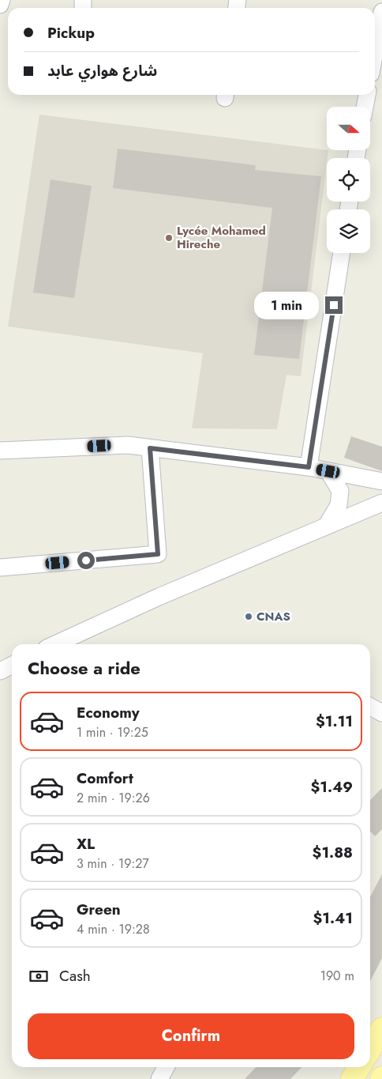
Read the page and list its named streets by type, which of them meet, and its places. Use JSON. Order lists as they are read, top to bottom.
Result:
{
  "places": ["Lycée Mohamed Hireche", "CNAS"],
  "north": "right",
  "page": {
    "banner": ["Pickup", "شارع هواري عابد"],
    "bubble": "1 min",
    "heading": "Choose a ride",
    "list": [
      {
        "name": "Economy",
        "note": "1 min · 19:25",
        "value": "$1.11"
      },
      {
        "name": "Comfort",
        "note": "2 min · 19:26",
        "value": "$1.49"
      },
      {
        "name": "XL",
        "note": "3 min · 19:27",
        "value": "$1.88"
      },
      {
        "name": "Green",
        "note": "4 min · 19:28",
        "value": "$1.41"
      }
    ],
    "pay": ["Cash", "190 m"],
    "buttons": "Confirm"
  }
}
